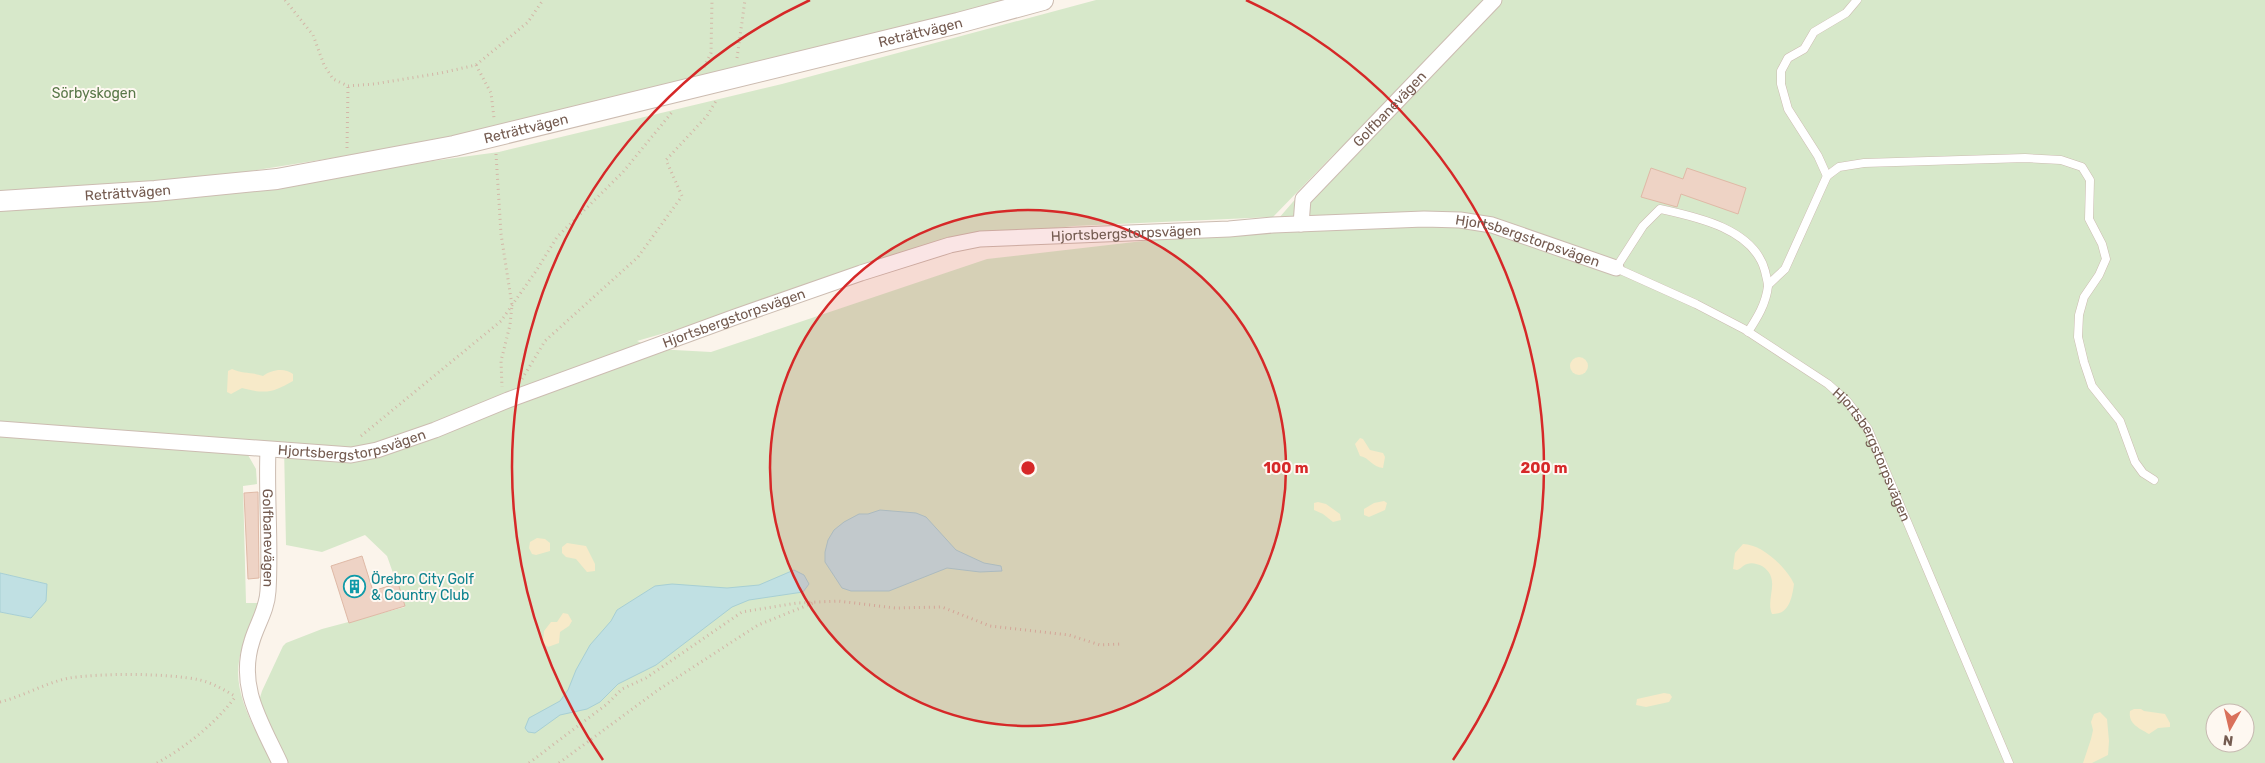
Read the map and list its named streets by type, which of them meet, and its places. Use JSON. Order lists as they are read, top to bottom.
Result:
{
  "streets": {
    "street": ["Reträttvägen", "Golfbanevägen", "Hjortsbergstorpsvägen"]
  },
  "crossings": [
    ["Golfbanevägen", "Hjortsbergstorpsvägen"]
  ],
  "parks": ["Sörbyskogen"],
  "places": {
    "building": ["Örebro City Golf & Country Club"]
  },
  "north": "bottom",
  "rings": ["100 m", "200 m"]
}
